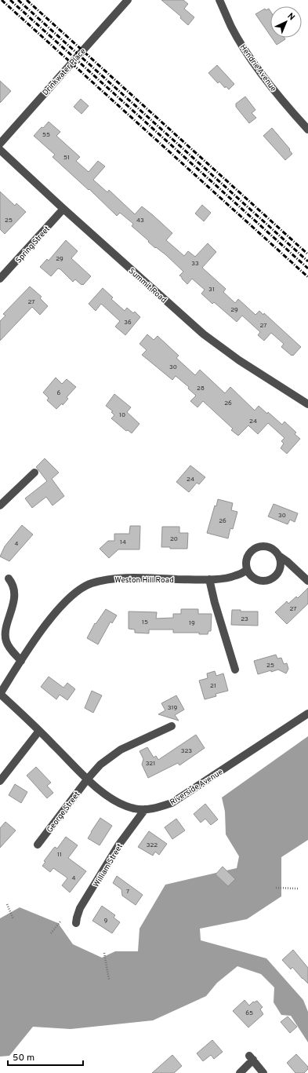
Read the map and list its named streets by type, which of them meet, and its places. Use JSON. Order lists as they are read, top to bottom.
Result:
{
  "streets": {
    "street": [
      "Hendrie Avenue",
      "Drinkwater Place",
      "Spring Street",
      "Summit Road",
      "Weston Hill Road",
      "Riverside Avenue",
      "George Street",
      "William Street"
    ]
  },
  "crossings": [
    ["Spring Street", "Summit Road"],
    ["Weston Hill Road", "Riverside Avenue"],
    ["Riverside Avenue", "George Street"],
    ["Riverside Avenue", "William Street"]
  ],
  "house_numbers": [
    "55",
    "51",
    "25",
    "43",
    "29",
    "33",
    "31",
    "27",
    "29",
    "36",
    "27",
    "30",
    "28",
    "6",
    "26",
    "10",
    "24",
    "24",
    "30",
    "26",
    "20",
    "14",
    "4",
    "27",
    "23",
    "15",
    "19",
    "25",
    "21",
    "319",
    "323",
    "321",
    "322",
    "11",
    "4",
    "7",
    "9",
    "65"
  ],
  "scale_bar": "50 m",
  "north": "top right"
}
